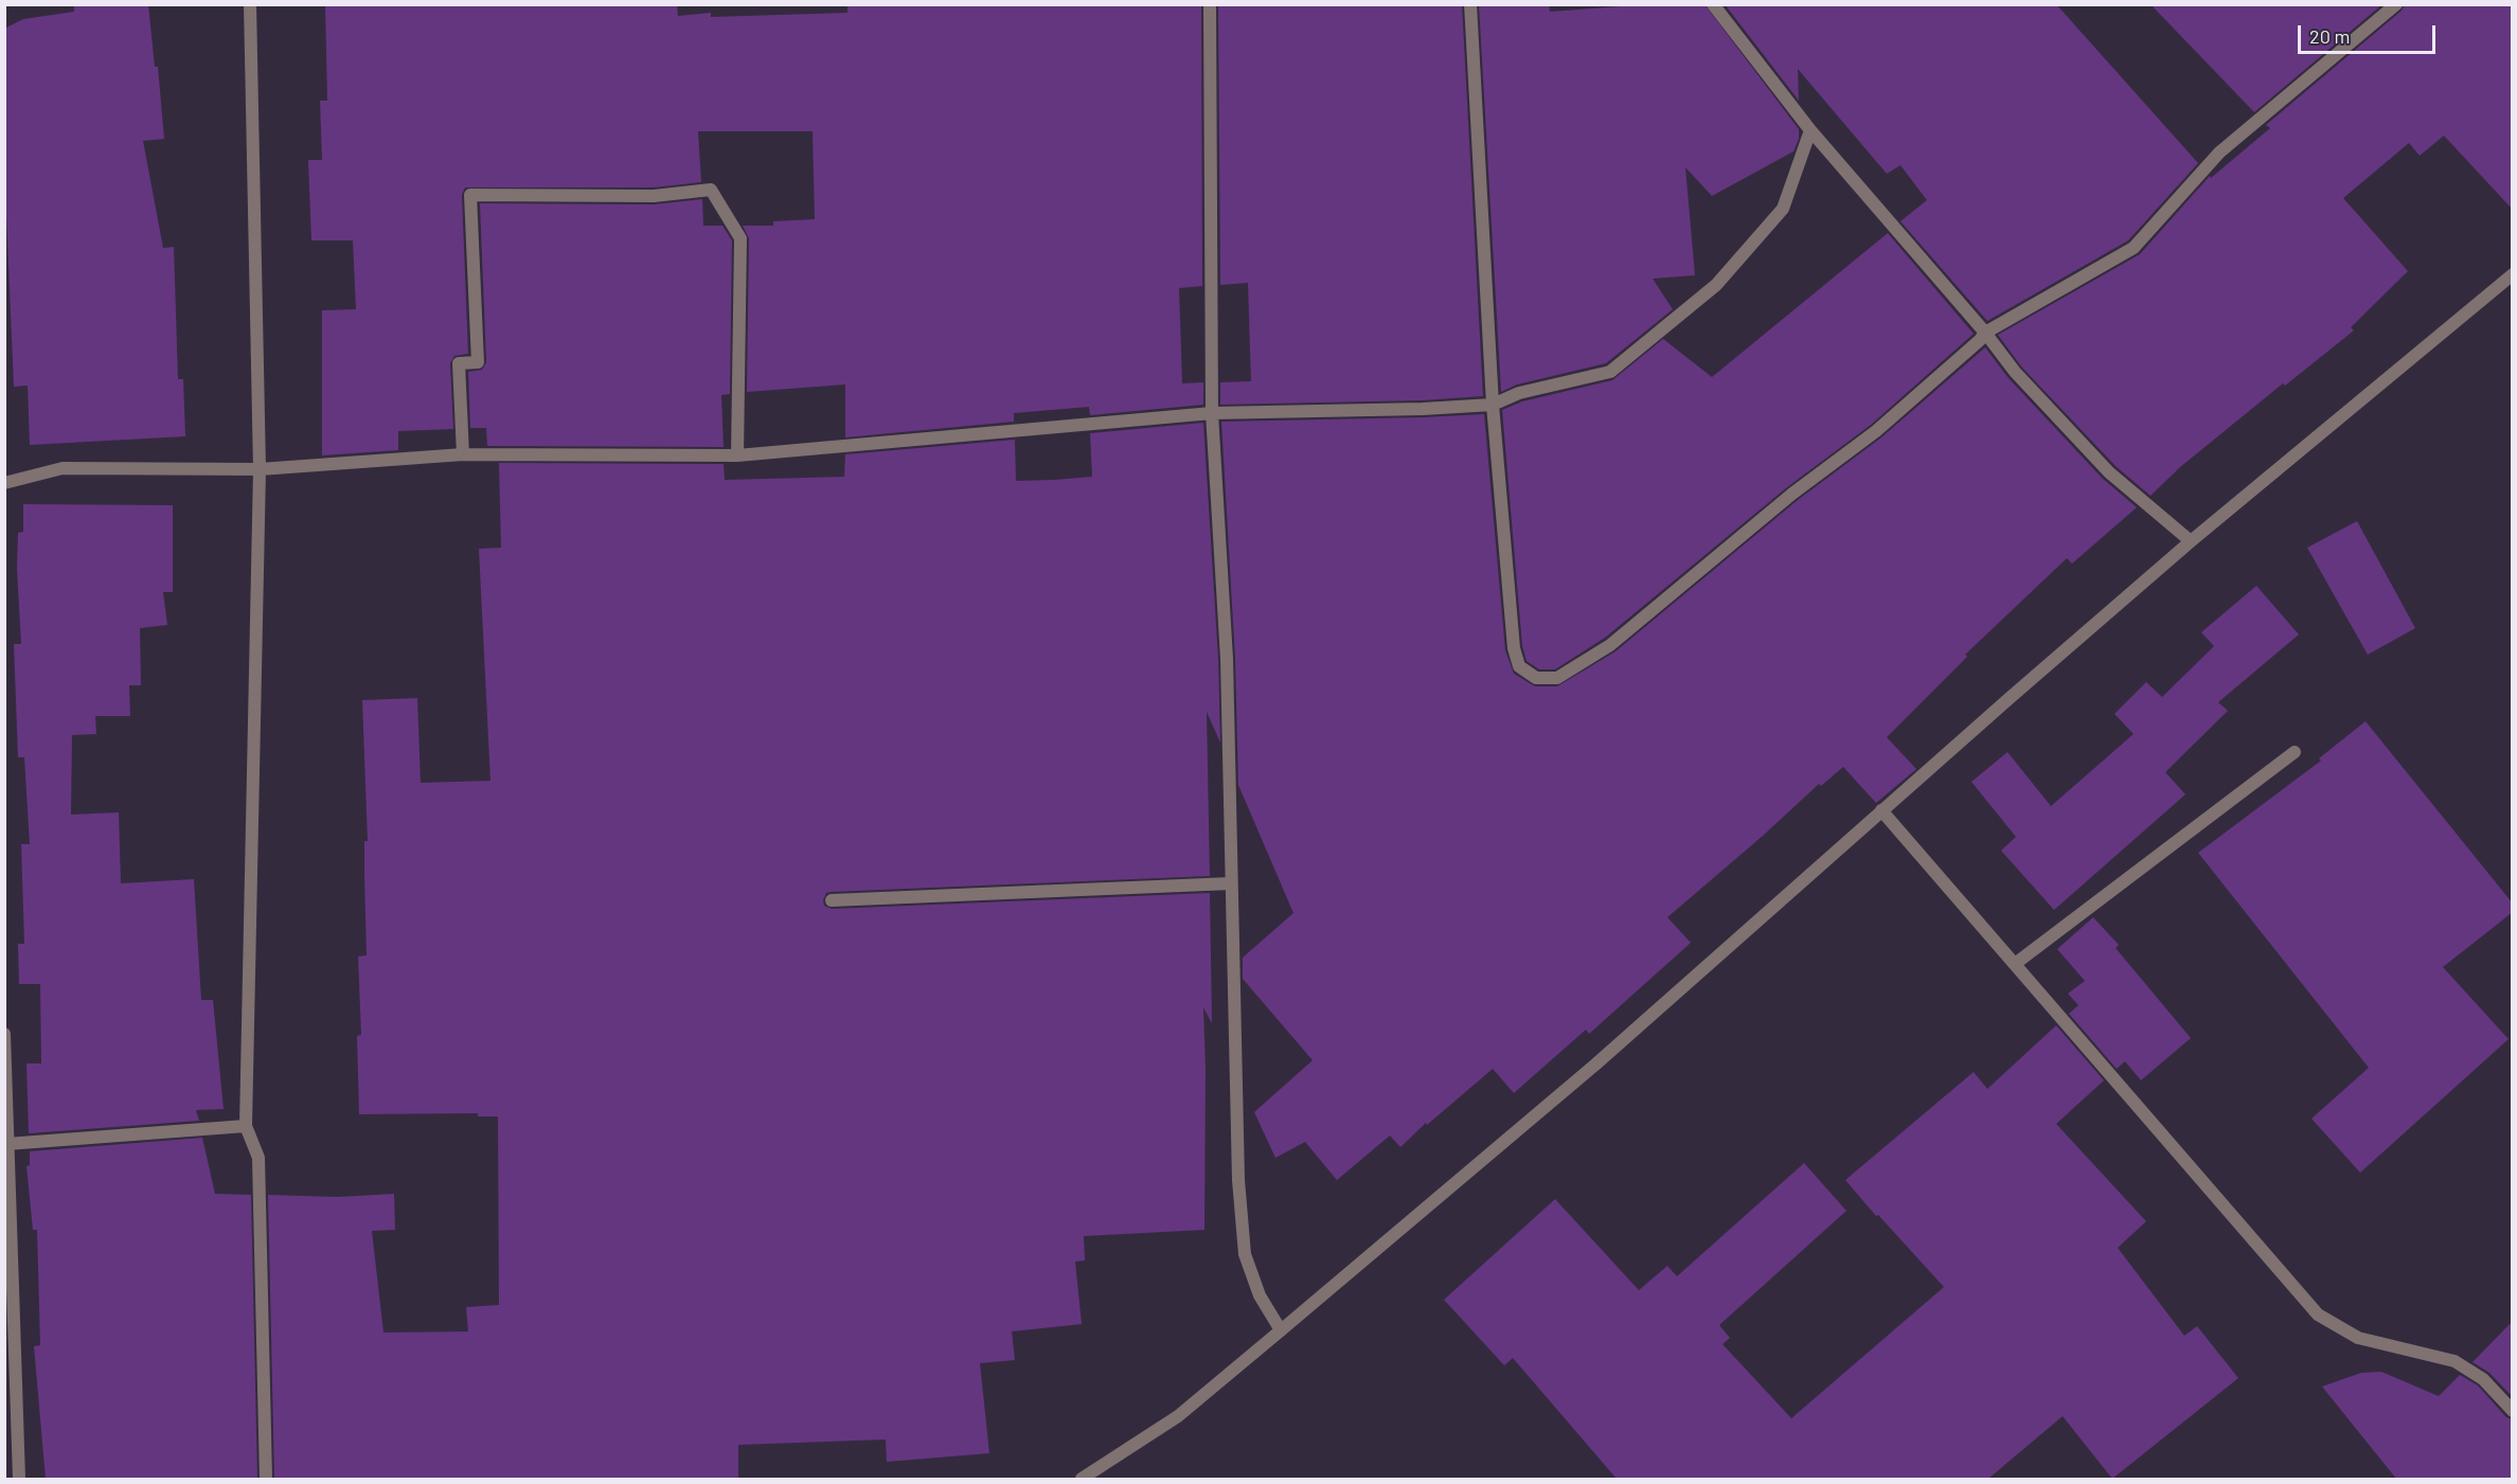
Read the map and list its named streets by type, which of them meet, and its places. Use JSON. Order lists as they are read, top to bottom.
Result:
{
  "scale_bar": "20 m"
}
